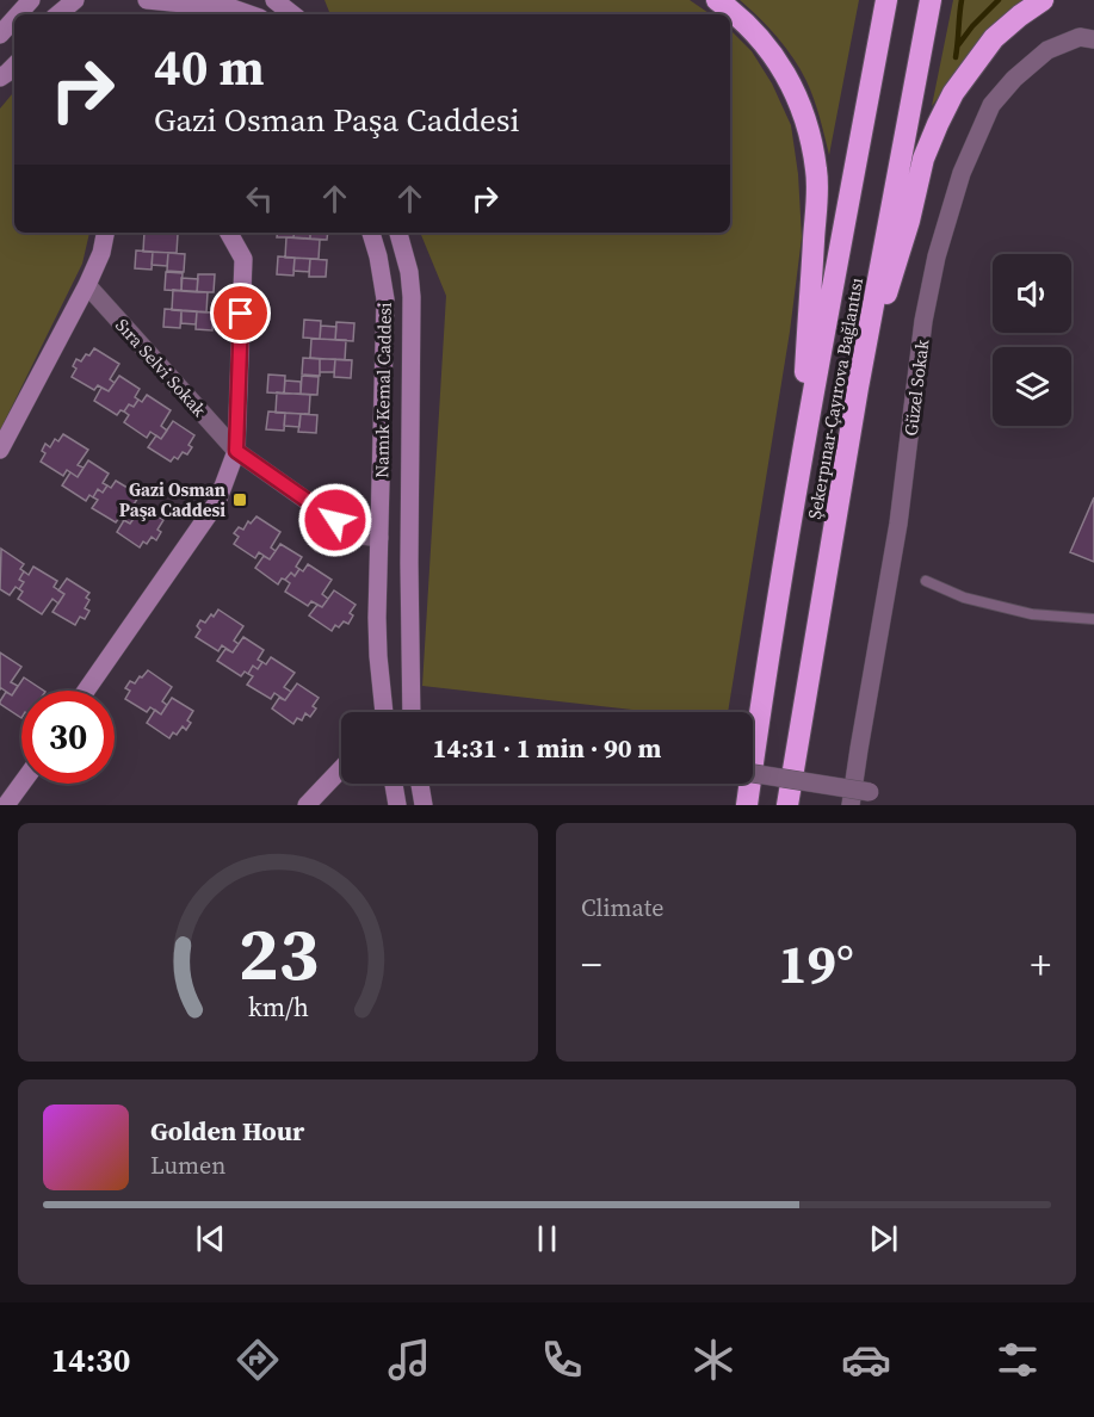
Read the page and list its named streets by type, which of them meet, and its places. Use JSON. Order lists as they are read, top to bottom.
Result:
{
  "streets": {
    "highway": ["Şekerpınar-Çayırova Bağlantısı"],
    "street": ["Sıra Selvi Sokak", "Güzel Sokak", "Namık Kemal Caddesi"]
  },
  "crossings": [
    ["Sıra Selvi Sokak", "Namık Kemal Caddesi"]
  ],
  "places": {
    "transit": ["Gazi Osman Paşa Caddesi"]
  },
  "page": {
    "turn": ["40 m", "Gazi Osman Paşa Caddesi"],
    "limit": "30",
    "trip": "14:31 · 1 min · 90 m",
    "tile": "Climate",
    "heat": ["−", "19°", "+"],
    "song": ["Golden Hour", "Lumen"],
    "tabs": "14:30",
    "gauge": ["23", "km/h"]
  }
}
